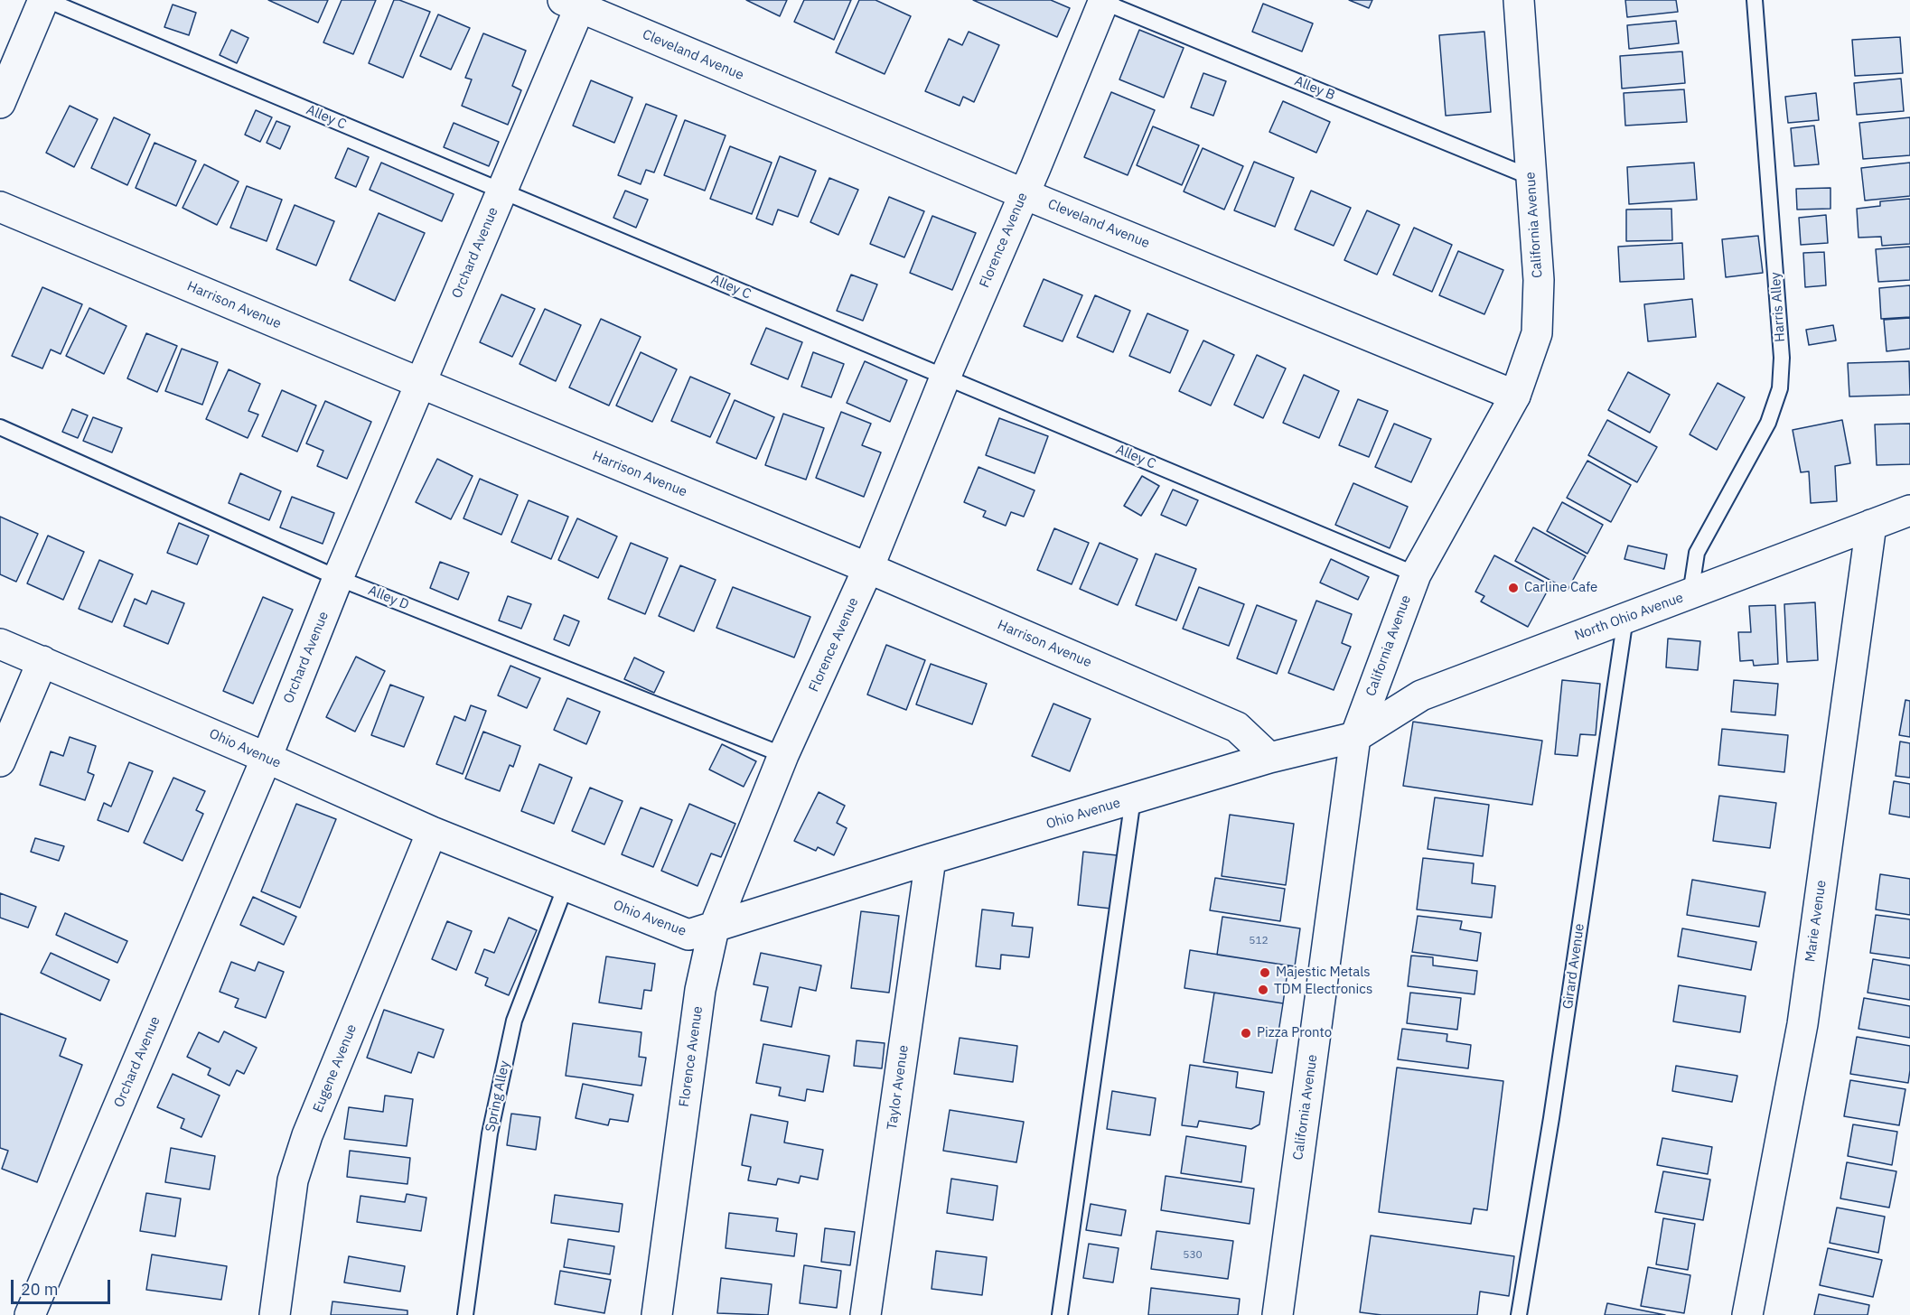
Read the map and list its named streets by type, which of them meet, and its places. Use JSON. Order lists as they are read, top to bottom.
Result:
{
  "streets": {
    "main road": [
      "Cleveland Avenue",
      "California Avenue",
      "Florence Avenue",
      "Orchard Avenue",
      "Harrison Avenue",
      "North Ohio Avenue",
      "Ohio Avenue",
      "Marie Avenue",
      "Eugene Avenue",
      "Taylor Avenue"
    ],
    "lane": [
      "Alley B",
      "Alley C",
      "Harris Alley",
      "Alley D",
      "Girard Avenue",
      "Spring Alley"
    ]
  },
  "crossings": [
    ["Cleveland Avenue", "California Avenue"],
    ["Cleveland Avenue", "Florence Avenue"],
    ["Cleveland Avenue", "Orchard Avenue"],
    ["Alley B", "California Avenue"],
    ["Alley B", "Florence Avenue"],
    ["Alley C", "California Avenue"],
    ["Alley C", "Florence Avenue"],
    ["Alley C", "Orchard Avenue"],
    ["California Avenue", "North Ohio Avenue"],
    ["California Avenue", "Ohio Avenue"],
    ["Florence Avenue", "Harrison Avenue"],
    ["Florence Avenue", "Alley D"],
    ["Florence Avenue", "Ohio Avenue"],
    ["Orchard Avenue", "Harrison Avenue"],
    ["Orchard Avenue", "Alley D"],
    ["Orchard Avenue", "Ohio Avenue"],
    ["Harrison Avenue", "Ohio Avenue"],
    ["Harris Alley", "North Ohio Avenue"],
    ["North Ohio Avenue", "Ohio Avenue"],
    ["North Ohio Avenue", "Marie Avenue"],
    ["North Ohio Avenue", "Girard Avenue"],
    ["Ohio Avenue", "Eugene Avenue"],
    ["Ohio Avenue", "Taylor Avenue"],
    ["Ohio Avenue", "Spring Alley"]
  ],
  "places": [
    "Carline Cafe",
    "Majestic Metals",
    "TDM Electronics",
    "Pizza Pronto"
  ],
  "house_numbers": ["512", "530"],
  "scale_bar": "20 m"
}
